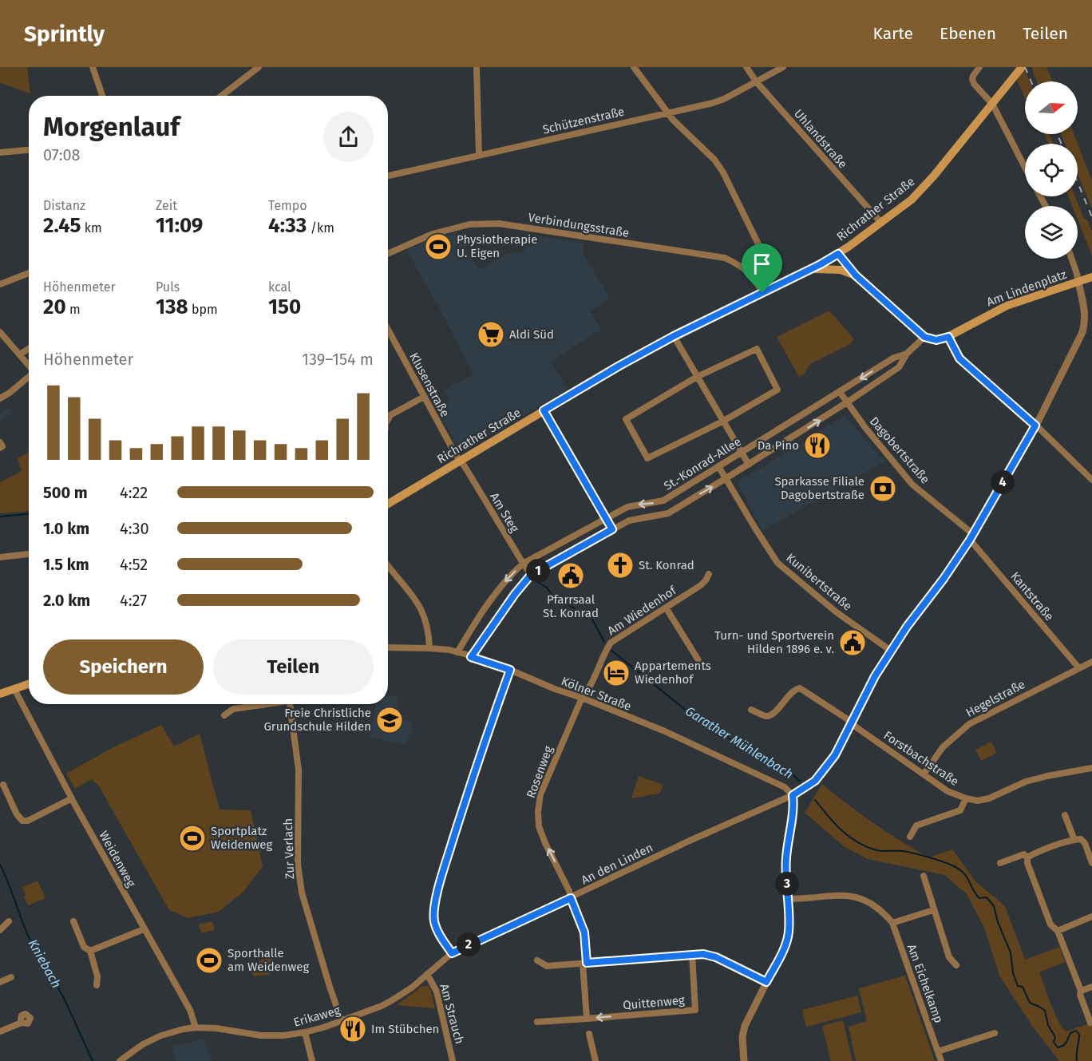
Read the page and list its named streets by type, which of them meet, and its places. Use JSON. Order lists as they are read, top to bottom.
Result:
{
  "streets": {
    "main road": ["Richrather Straße", "Am Lindenplatz"],
    "street": [
      "Schützenstraße",
      "Uhlandstraße",
      "Verbindungsstraße",
      "Klusenstraße",
      "Dagobertstraße",
      "St.-Konrad-Allee",
      "Am Steg",
      "Kunibertstraße",
      "Kantstraße",
      "Am Wiedenhof",
      "Kölner Straße",
      "Hegelstraße",
      "Forstbachstraße",
      "Rosenweg",
      "Zur Verlach",
      "Weidenweg",
      "An den Linden",
      "Am Eichelkamp",
      "Quittenweg",
      "Am Strauch",
      "Erikaweg"
    ]
  },
  "crossings": [
    ["Schützenstraße", "Uhlandstraße"],
    ["Uhlandstraße", "Richrather Straße"],
    ["Richrather Straße", "Verbindungsstraße"],
    ["Richrather Straße", "Klusenstraße"],
    ["Richrather Straße", "Am Steg"],
    ["Am Lindenplatz", "Dagobertstraße"],
    ["Am Lindenplatz", "Kunibertstraße"],
    ["Am Lindenplatz", "Kantstraße"],
    ["Am Lindenplatz", "Kölner Straße"],
    ["Am Lindenplatz", "Forstbachstraße"],
    ["Am Lindenplatz", "An den Linden"],
    ["Klusenstraße", "Am Steg"],
    ["Dagobertstraße", "St.-Konrad-Allee"],
    ["Dagobertstraße", "Kantstraße"],
    ["St.-Konrad-Allee", "Am Steg"],
    ["St.-Konrad-Allee", "Kunibertstraße"],
    ["St.-Konrad-Allee", "Kölner Straße"],
    ["Kantstraße", "Hegelstraße"],
    ["Am Wiedenhof", "Kölner Straße"],
    ["Am Wiedenhof", "Rosenweg"],
    ["Kölner Straße", "Rosenweg"],
    ["Kölner Straße", "An den Linden"],
    ["Hegelstraße", "Forstbachstraße"],
    ["Rosenweg", "An den Linden"],
    ["Zur Verlach", "Erikaweg"],
    ["Weidenweg", "Erikaweg"],
    ["An den Linden", "Erikaweg"],
    ["Am Strauch", "Erikaweg"]
  ],
  "one_way": ["Rosenweg"],
  "water": ["Garather Mühlenbach", "Kniebach"],
  "places": {
    "sports": ["Physiotherapie U. Eigen", "Sportplatz Weidenweg", "Sporthalle am Weidenweg"],
    "supermarket": ["Aldi Süd"],
    "restaurant": ["Da Pino", "Im Stübchen"],
    "bank": ["Sparkasse Filiale Dagobertstraße"],
    "church": ["St. Konrad"],
    "public building": ["Pfarrsaal St. Konrad", "Turn- und Sportverein Hilden 1896 e. v."],
    "hotel": ["Appartements Wiedenhof"],
    "school or university": ["Freie Christliche Grundschule Hilden"]
  },
  "north": "right",
  "page": {
    "header": "Sprintly",
    "nav": ["Karte", "Ebenen", "Teilen"],
    "heading": ["Morgenlauf", "07:08"],
    "stats": [
      ["Distanz", "2.45 km"],
      ["Zeit", "11:09"],
      ["Tempo", "4:33 /km"],
      ["Höhenmeter", "20 m"],
      ["Puls", "138 bpm"],
      ["kcal", "150"]
    ],
    "chart": ["Höhenmeter", "139–154 m"],
    "pins": [
      "4",
      "1",
      "3",
      "2"
    ],
    "list": [
      {
        "name": "500 m",
        "note": "4:22"
      },
      {
        "name": "1.0 km",
        "note": "4:30"
      },
      {
        "name": "1.5 km",
        "note": "4:52"
      },
      {
        "name": "2.0 km",
        "note": "4:27"
      }
    ],
    "buttons": ["Speichern", "Teilen"]
  }
}
